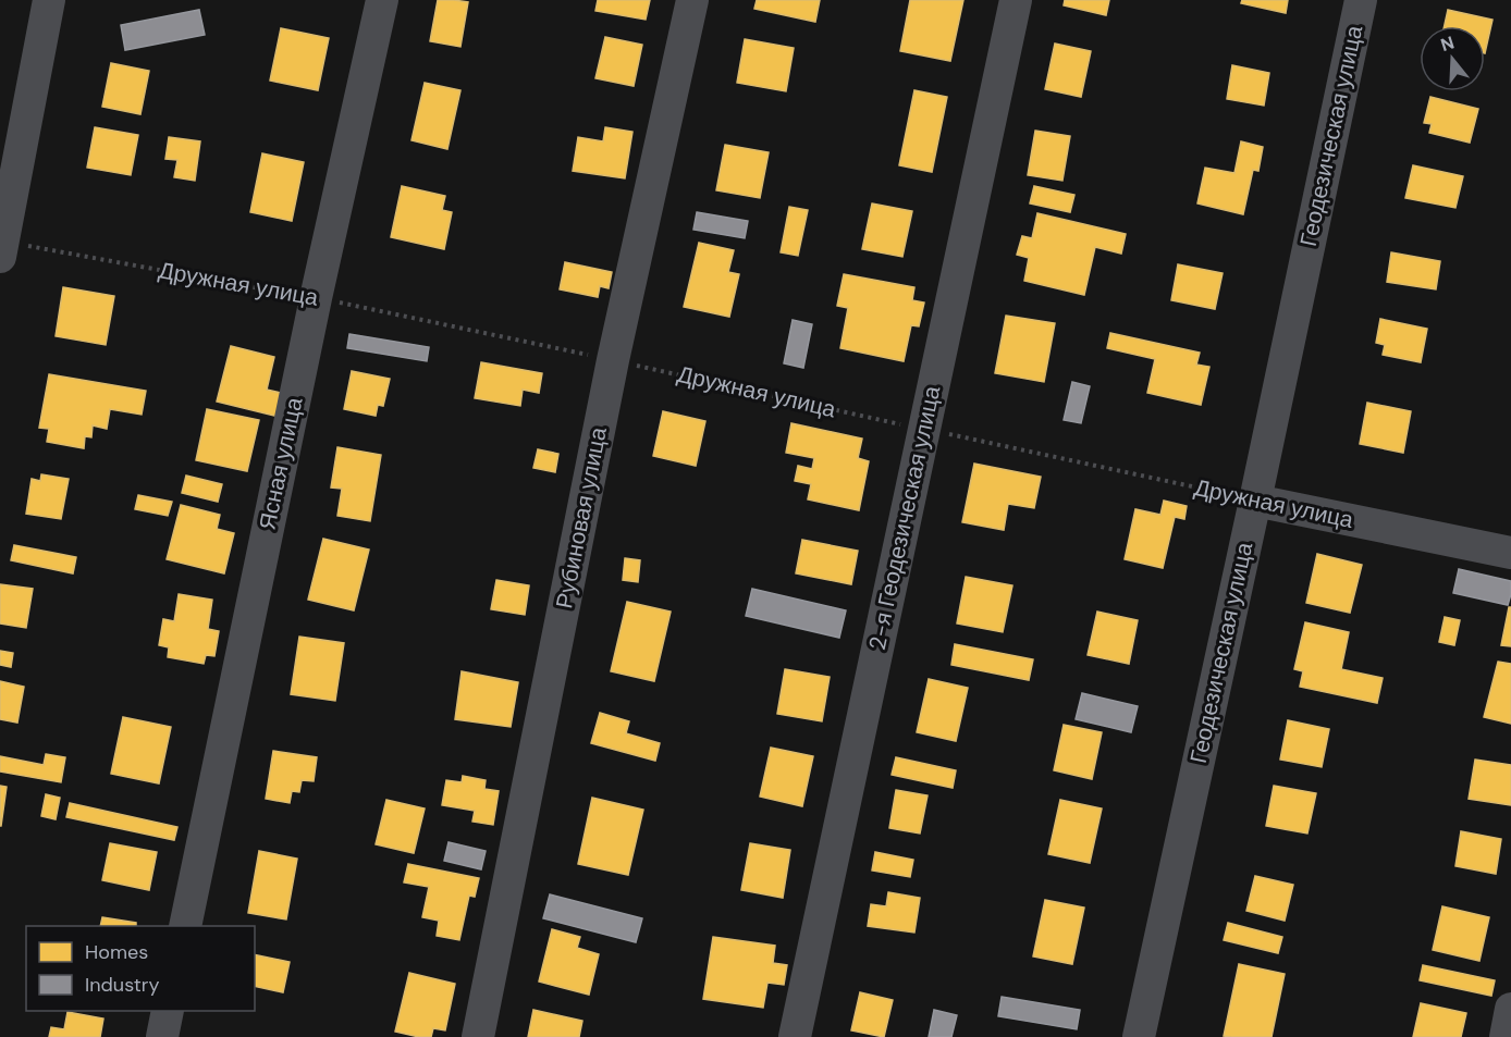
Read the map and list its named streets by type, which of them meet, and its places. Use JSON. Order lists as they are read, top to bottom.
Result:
{
  "streets": {
    "street": [
      "Геодезическая улица",
      "Дружная улица",
      "Ясная улица",
      "Рубиновая улица",
      "2-я Геодезическая улица"
    ]
  },
  "crossings": [
    ["Геодезическая улица", "Дружная улица"],
    ["Дружная улица", "Ясная улица"],
    ["Дружная улица", "Рубиновая улица"],
    ["Дружная улица", "2-я Геодезическая улица"]
  ],
  "legend": ["Homes", "Industry"],
  "north": "top"
}
